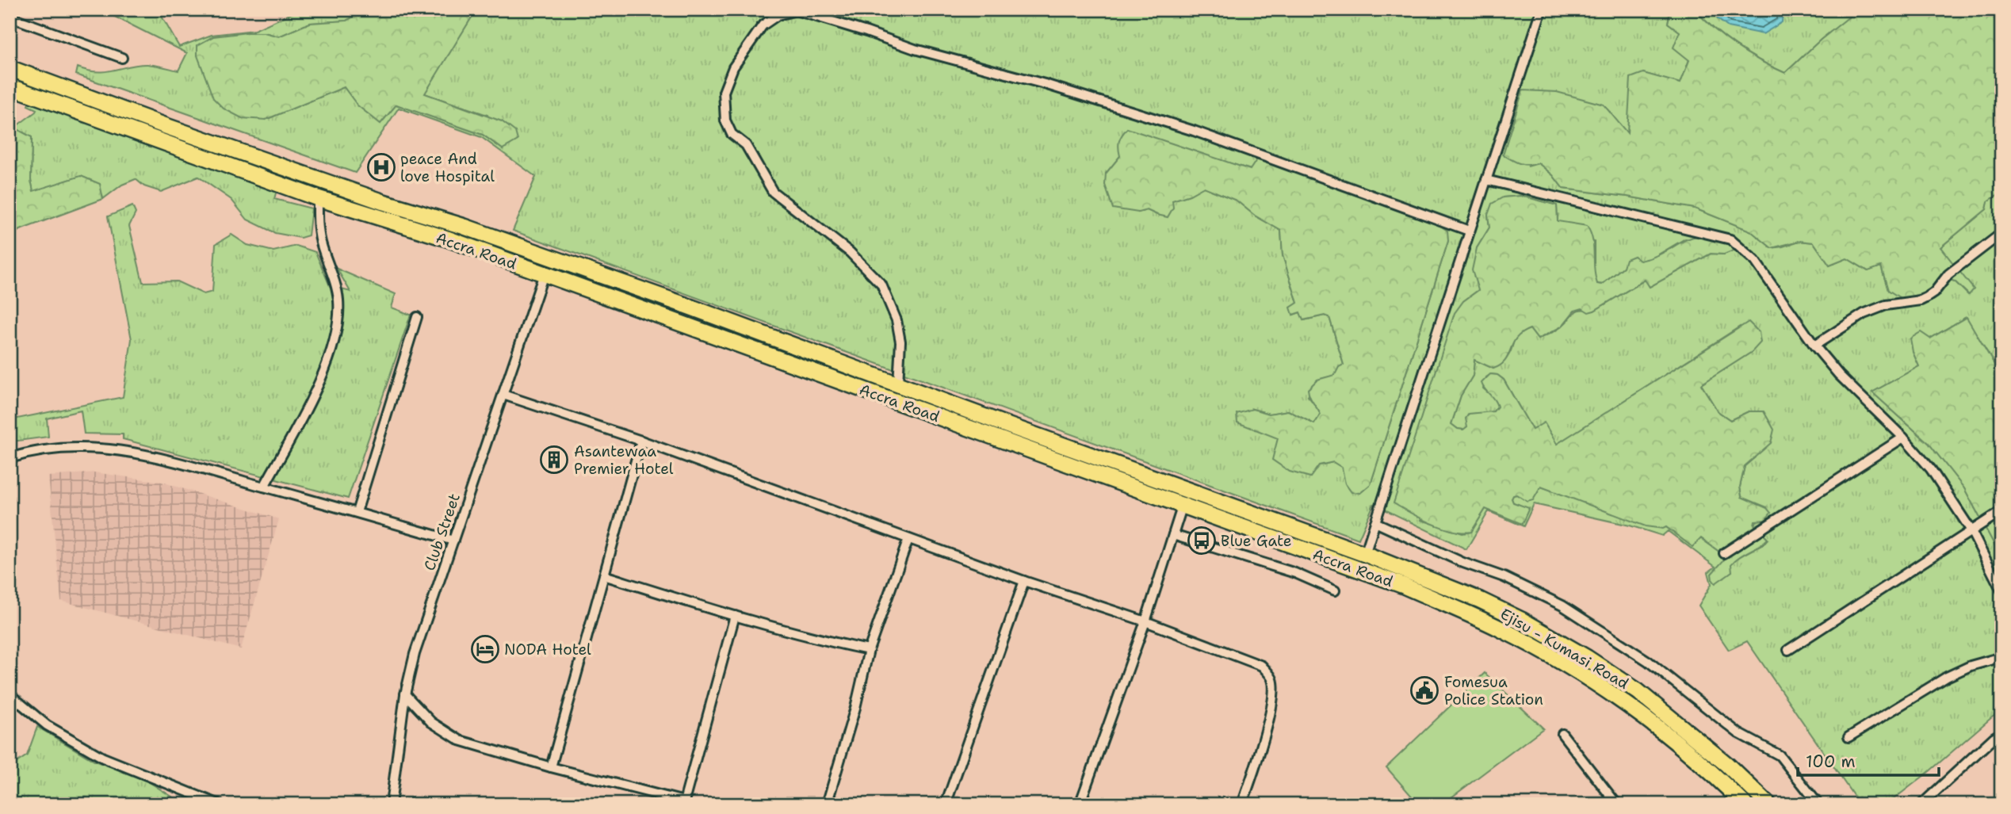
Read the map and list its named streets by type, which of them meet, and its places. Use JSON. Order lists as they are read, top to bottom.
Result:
{
  "streets": {
    "highway": ["Accra Road", "Ejisu - Kumasi Road"],
    "street": ["Club Street"]
  },
  "crossings": [
    ["Accra Road", "Club Street"],
    ["Accra Road", "Ejisu - Kumasi Road"]
  ],
  "places": {
    "hospital": ["peace And love Hospital"],
    "building": ["Asantewaa Premier Hotel"],
    "bus stop": ["Blue Gate"],
    "hotel": ["NODA Hotel"],
    "public building": ["Fomesua Police Station"]
  },
  "scale_bar": "100 m"
}
